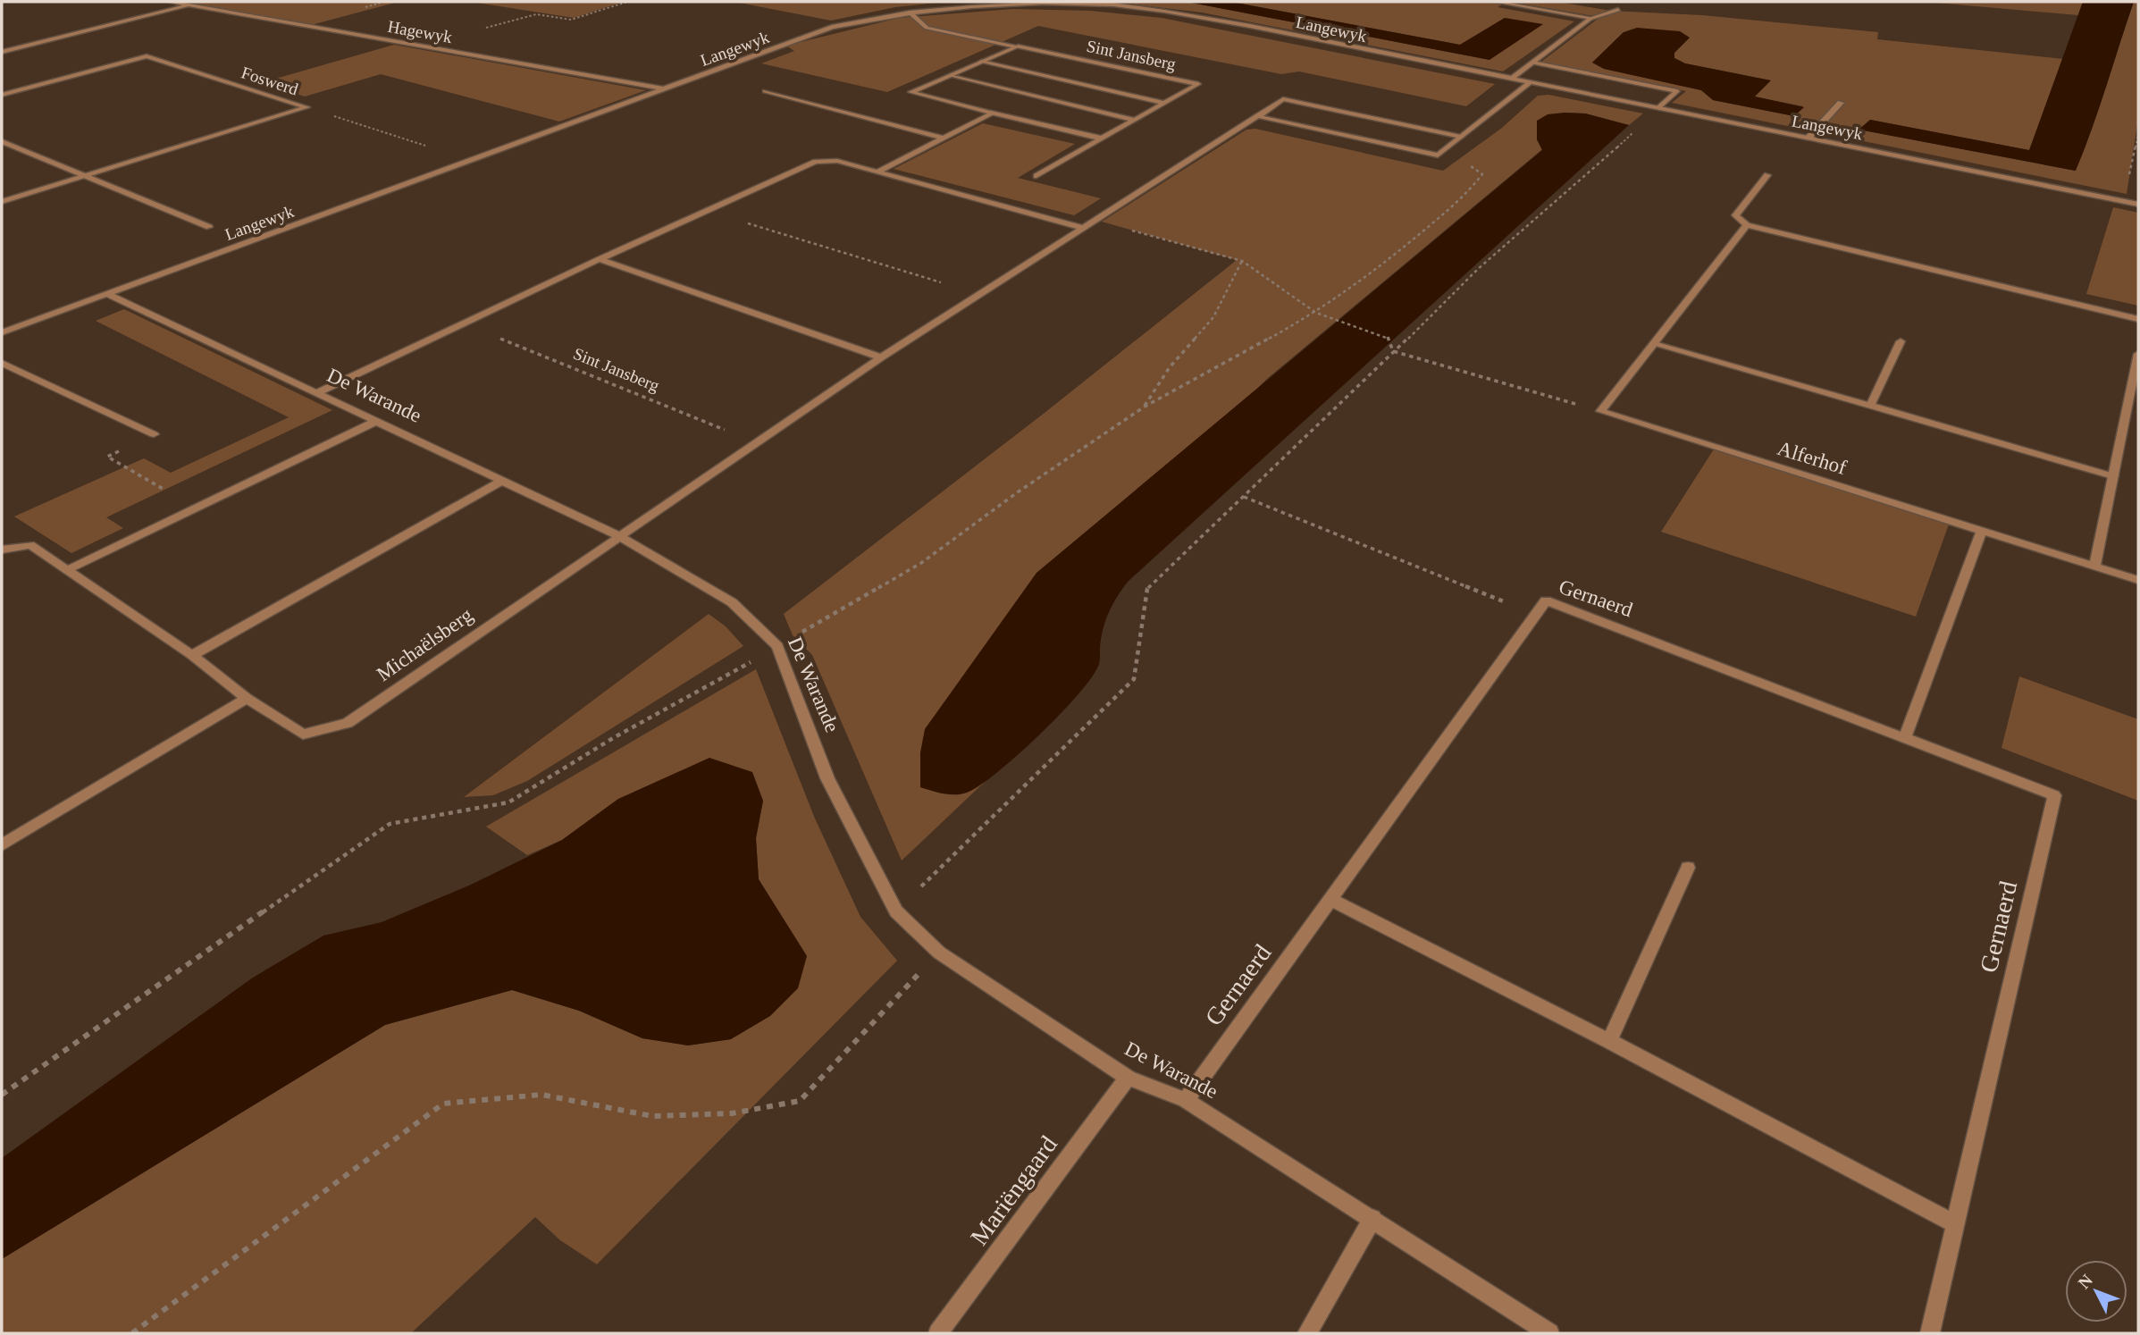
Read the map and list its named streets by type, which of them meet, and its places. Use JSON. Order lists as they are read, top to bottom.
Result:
{
  "streets": {
    "street": [
      "Langewyk",
      "Hagewyk",
      "Sint Jansberg",
      "Foswerd",
      "De Warande",
      "Alferhof",
      "Gernaerd",
      "Michaëlsberg",
      "Mariëngaard"
    ]
  },
  "crossings": [
    ["Langewyk", "Hagewyk"],
    ["Langewyk", "Sint Jansberg"],
    ["Langewyk", "De Warande"],
    ["De Warande", "Gernaerd"],
    ["De Warande", "Michaëlsberg"],
    ["De Warande", "Mariëngaard"]
  ],
  "north": "top left"
}
